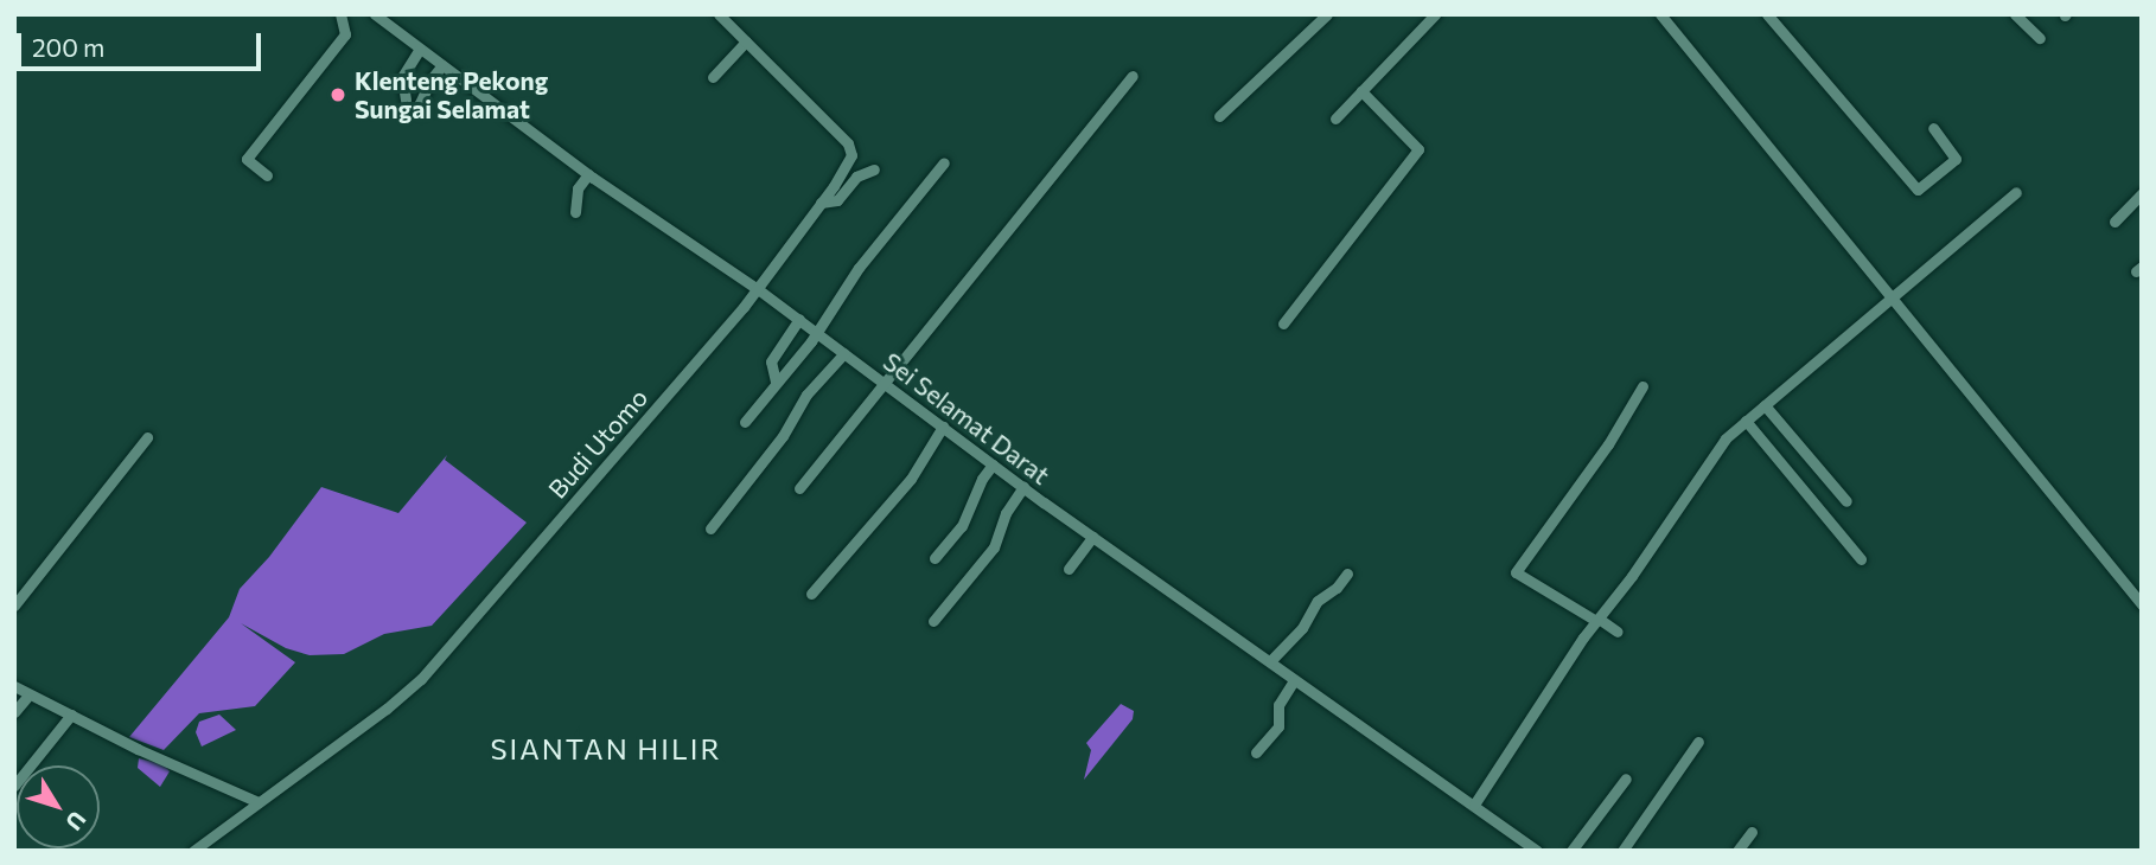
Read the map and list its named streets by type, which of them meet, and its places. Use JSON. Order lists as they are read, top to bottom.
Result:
{
  "streets": {
    "street": ["Sei Selamat Darat", "Budi Utomo"]
  },
  "crossings": [
    ["Sei Selamat Darat", "Budi Utomo"]
  ],
  "districts": ["SIANTAN HILIR"],
  "places": ["Klenteng Pekong Sungai Selamat"],
  "scale_bar": "200 m",
  "north": "bottom right"
}
